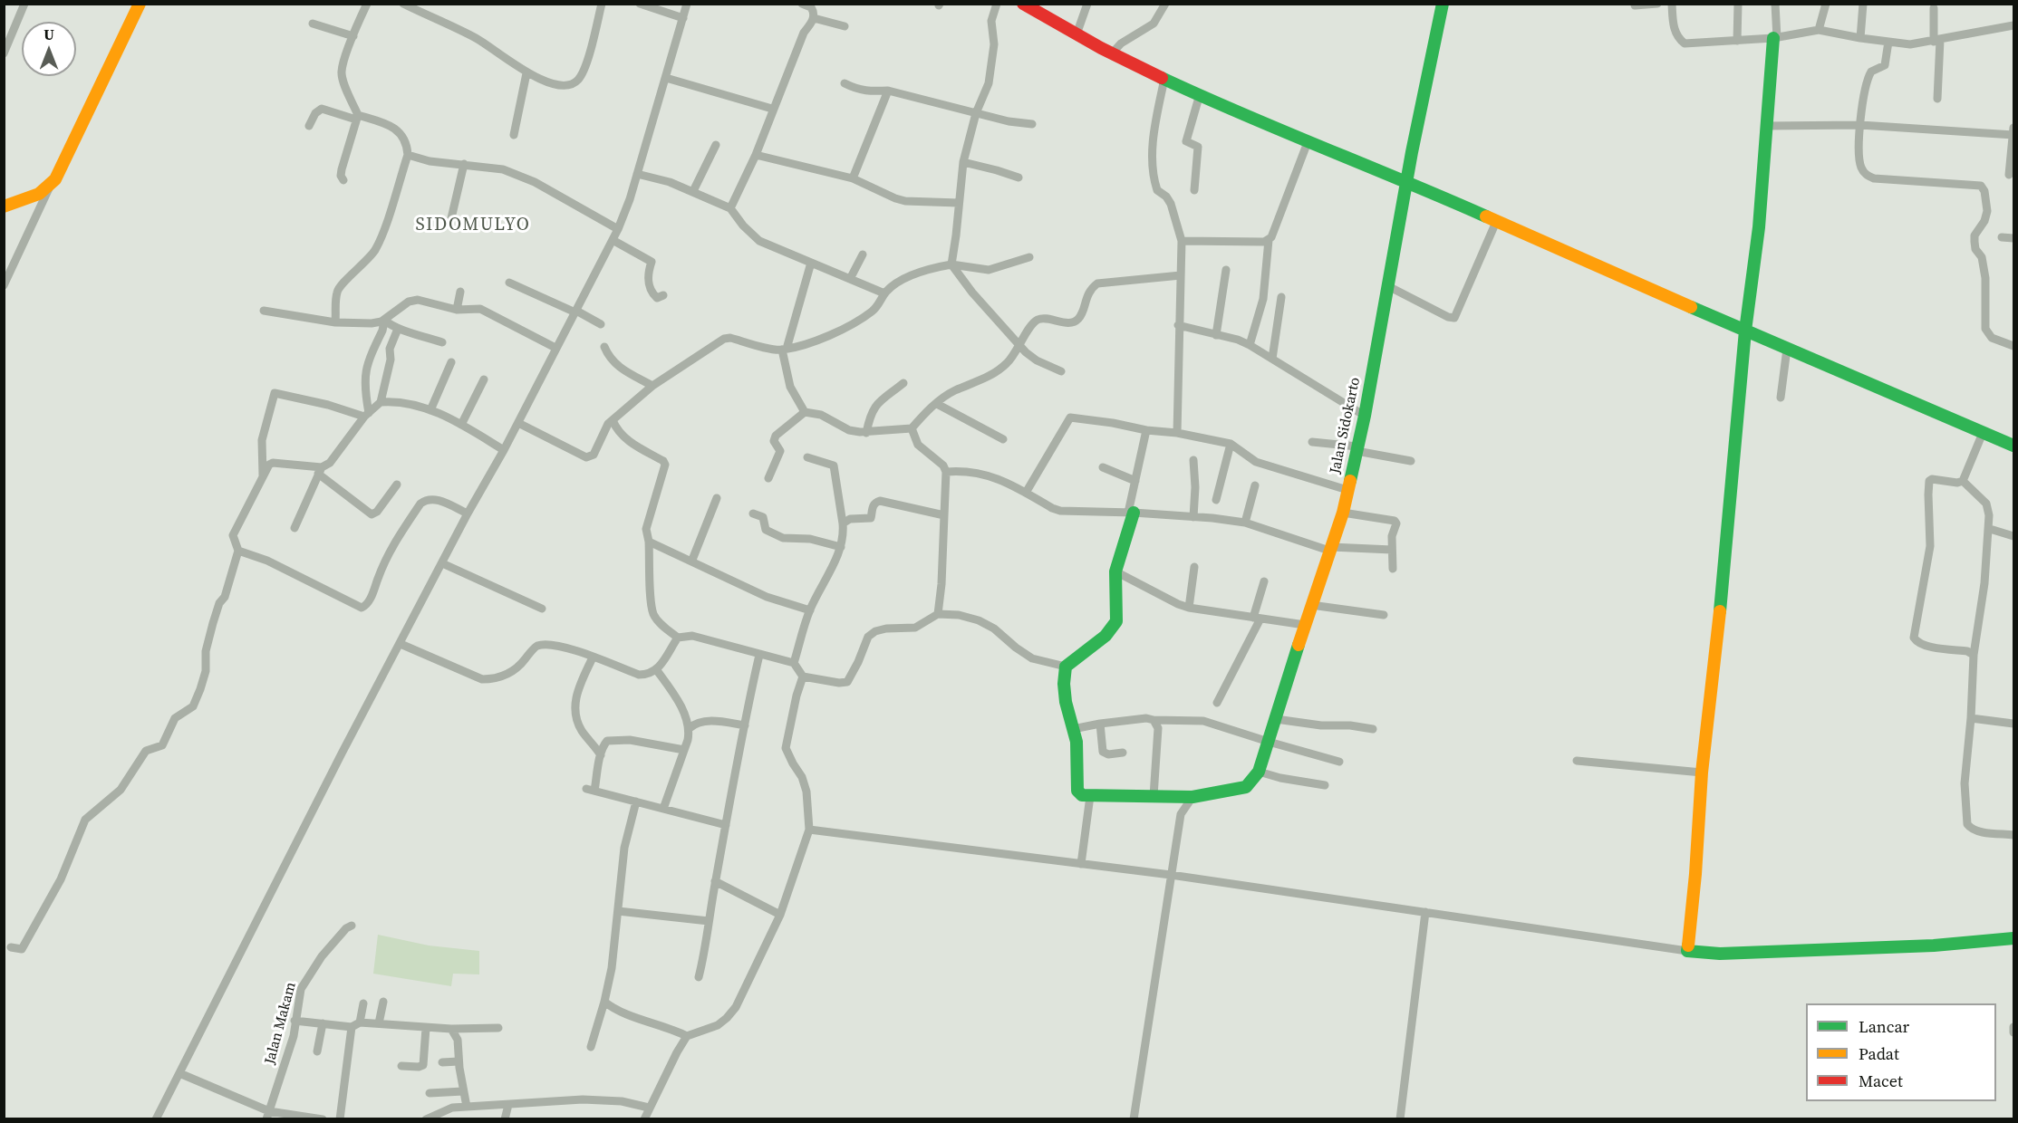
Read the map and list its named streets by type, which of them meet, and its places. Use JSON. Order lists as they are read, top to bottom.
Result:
{
  "streets": {
    "street": ["Jalan Sidokarto", "Jalan Makam"]
  },
  "districts": ["SIDOMULYO"],
  "legend": ["Lancar", "Padat", "Macet"],
  "north": "top"
}
